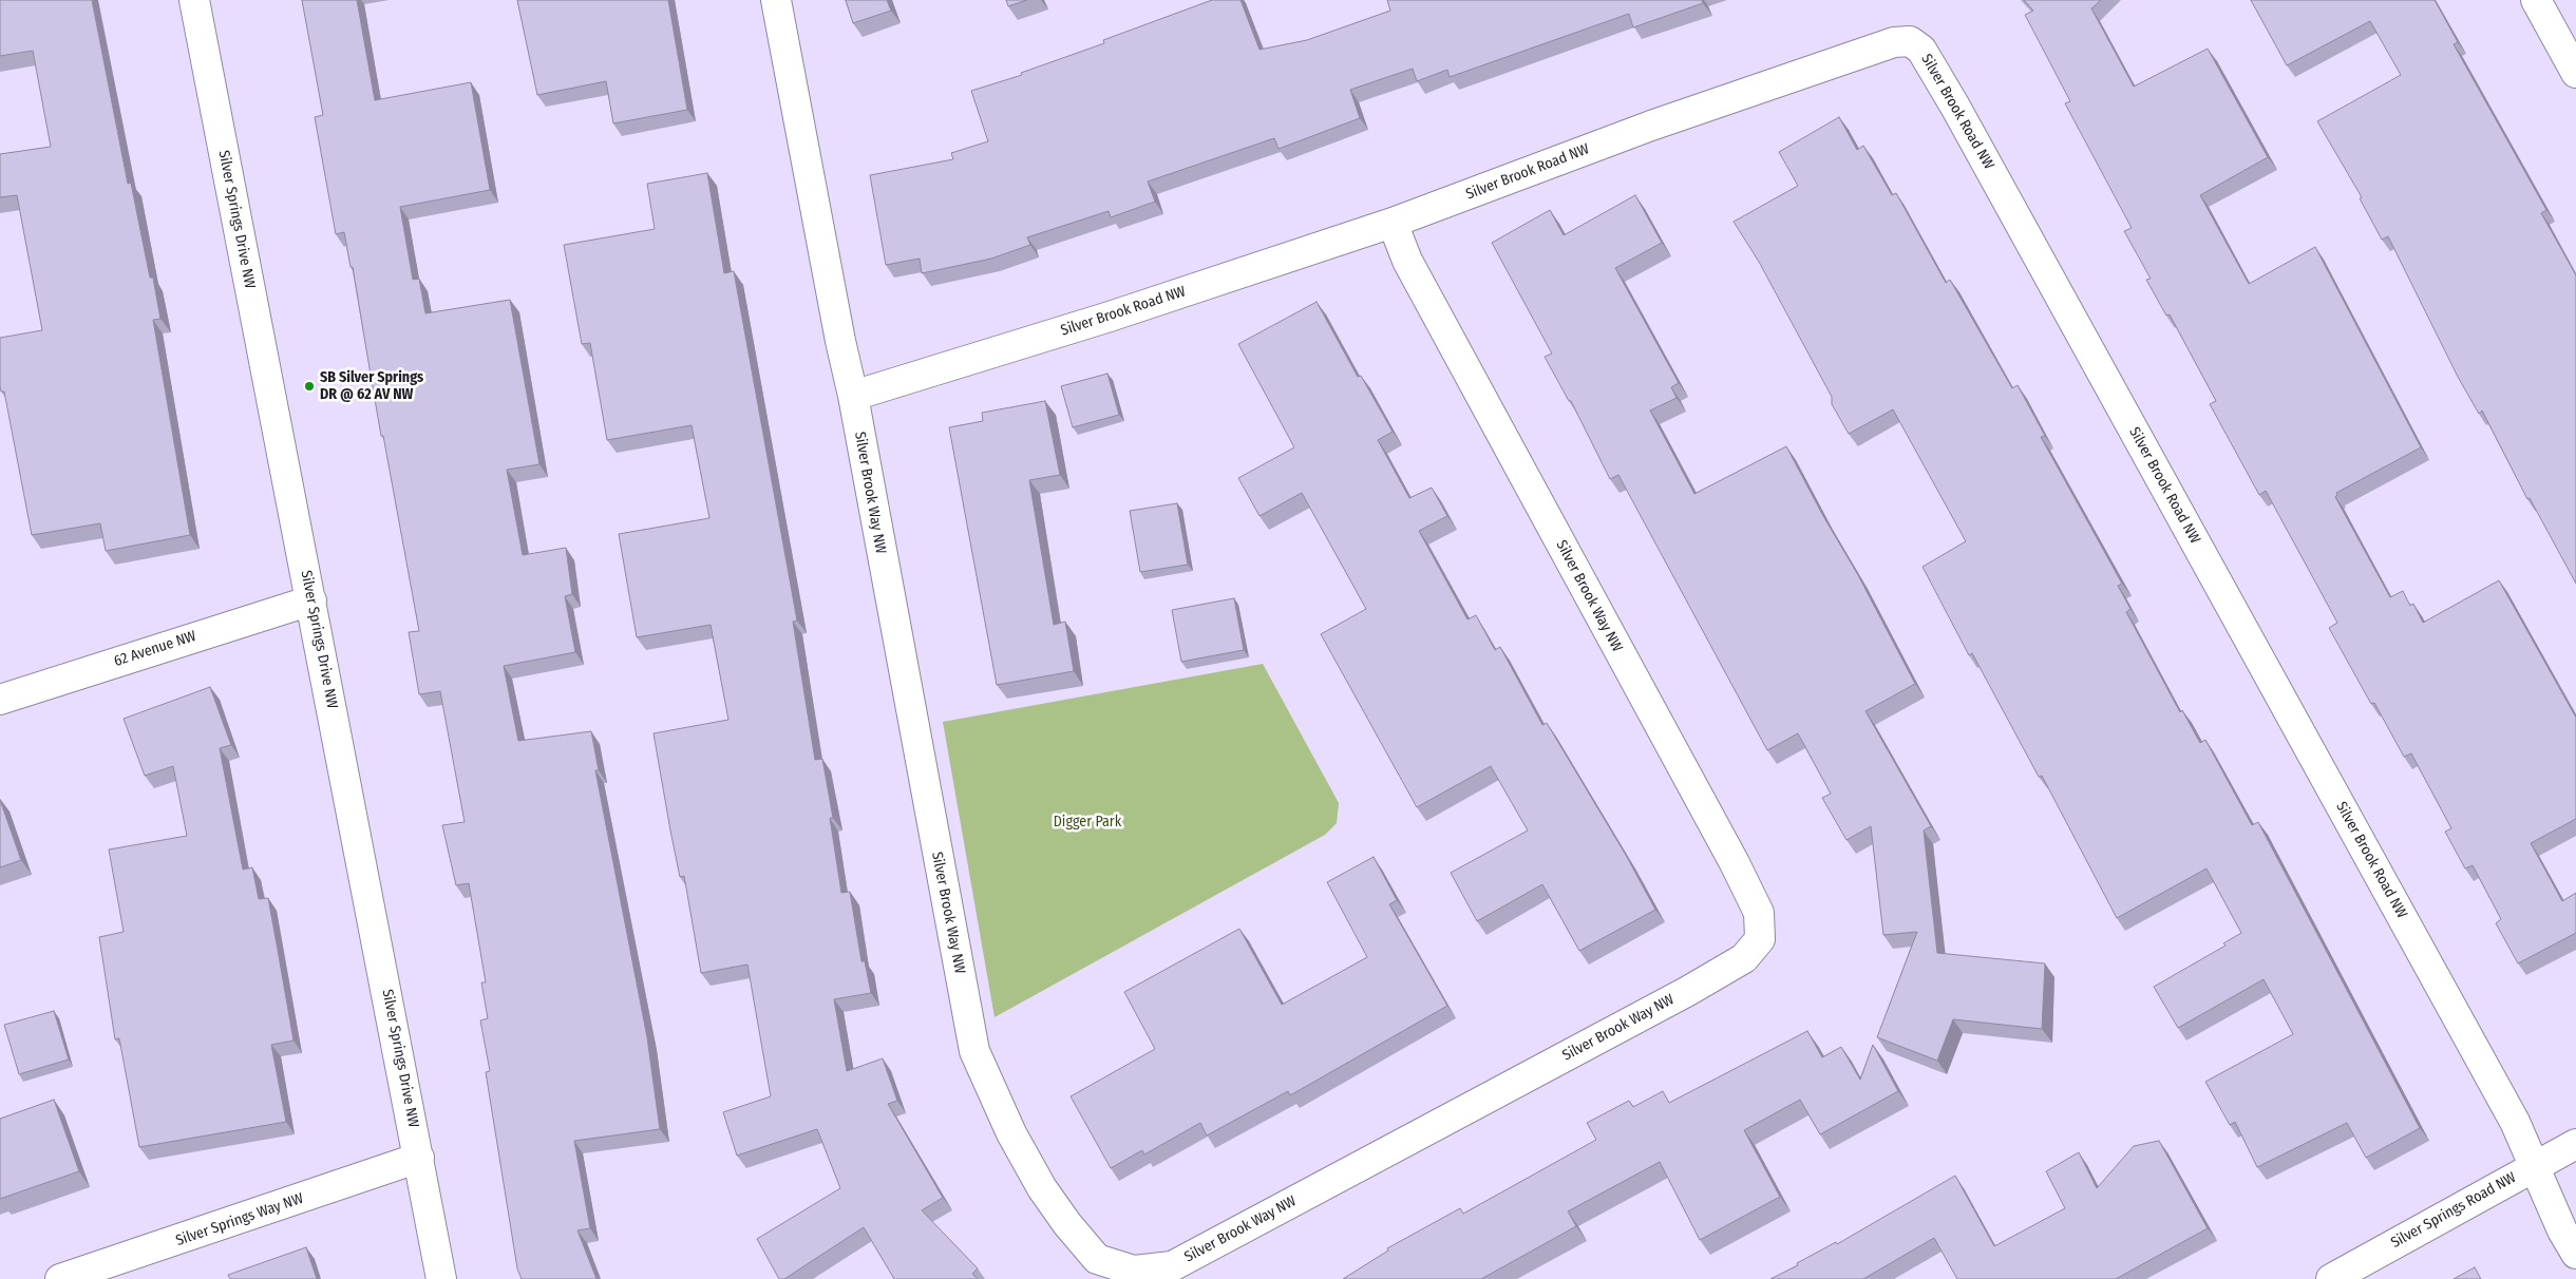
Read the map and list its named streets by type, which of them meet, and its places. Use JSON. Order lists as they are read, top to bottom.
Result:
{
  "streets": {
    "street": [
      "Silver Brook Road NW",
      "Silver Springs Drive NW",
      "Silver Brook Way NW",
      "62 Avenue NW",
      "Silver Springs Road NW",
      "Silver Springs Way NW"
    ]
  },
  "crossings": [
    ["Silver Brook Road NW", "Silver Brook Way NW"],
    ["Silver Brook Road NW", "Silver Springs Road NW"],
    ["Silver Springs Drive NW", "62 Avenue NW"],
    ["Silver Springs Drive NW", "Silver Springs Way NW"]
  ],
  "parks": ["Digger Park"],
  "places": ["SB Silver Springs DR @ 62 AV NW"]
}
